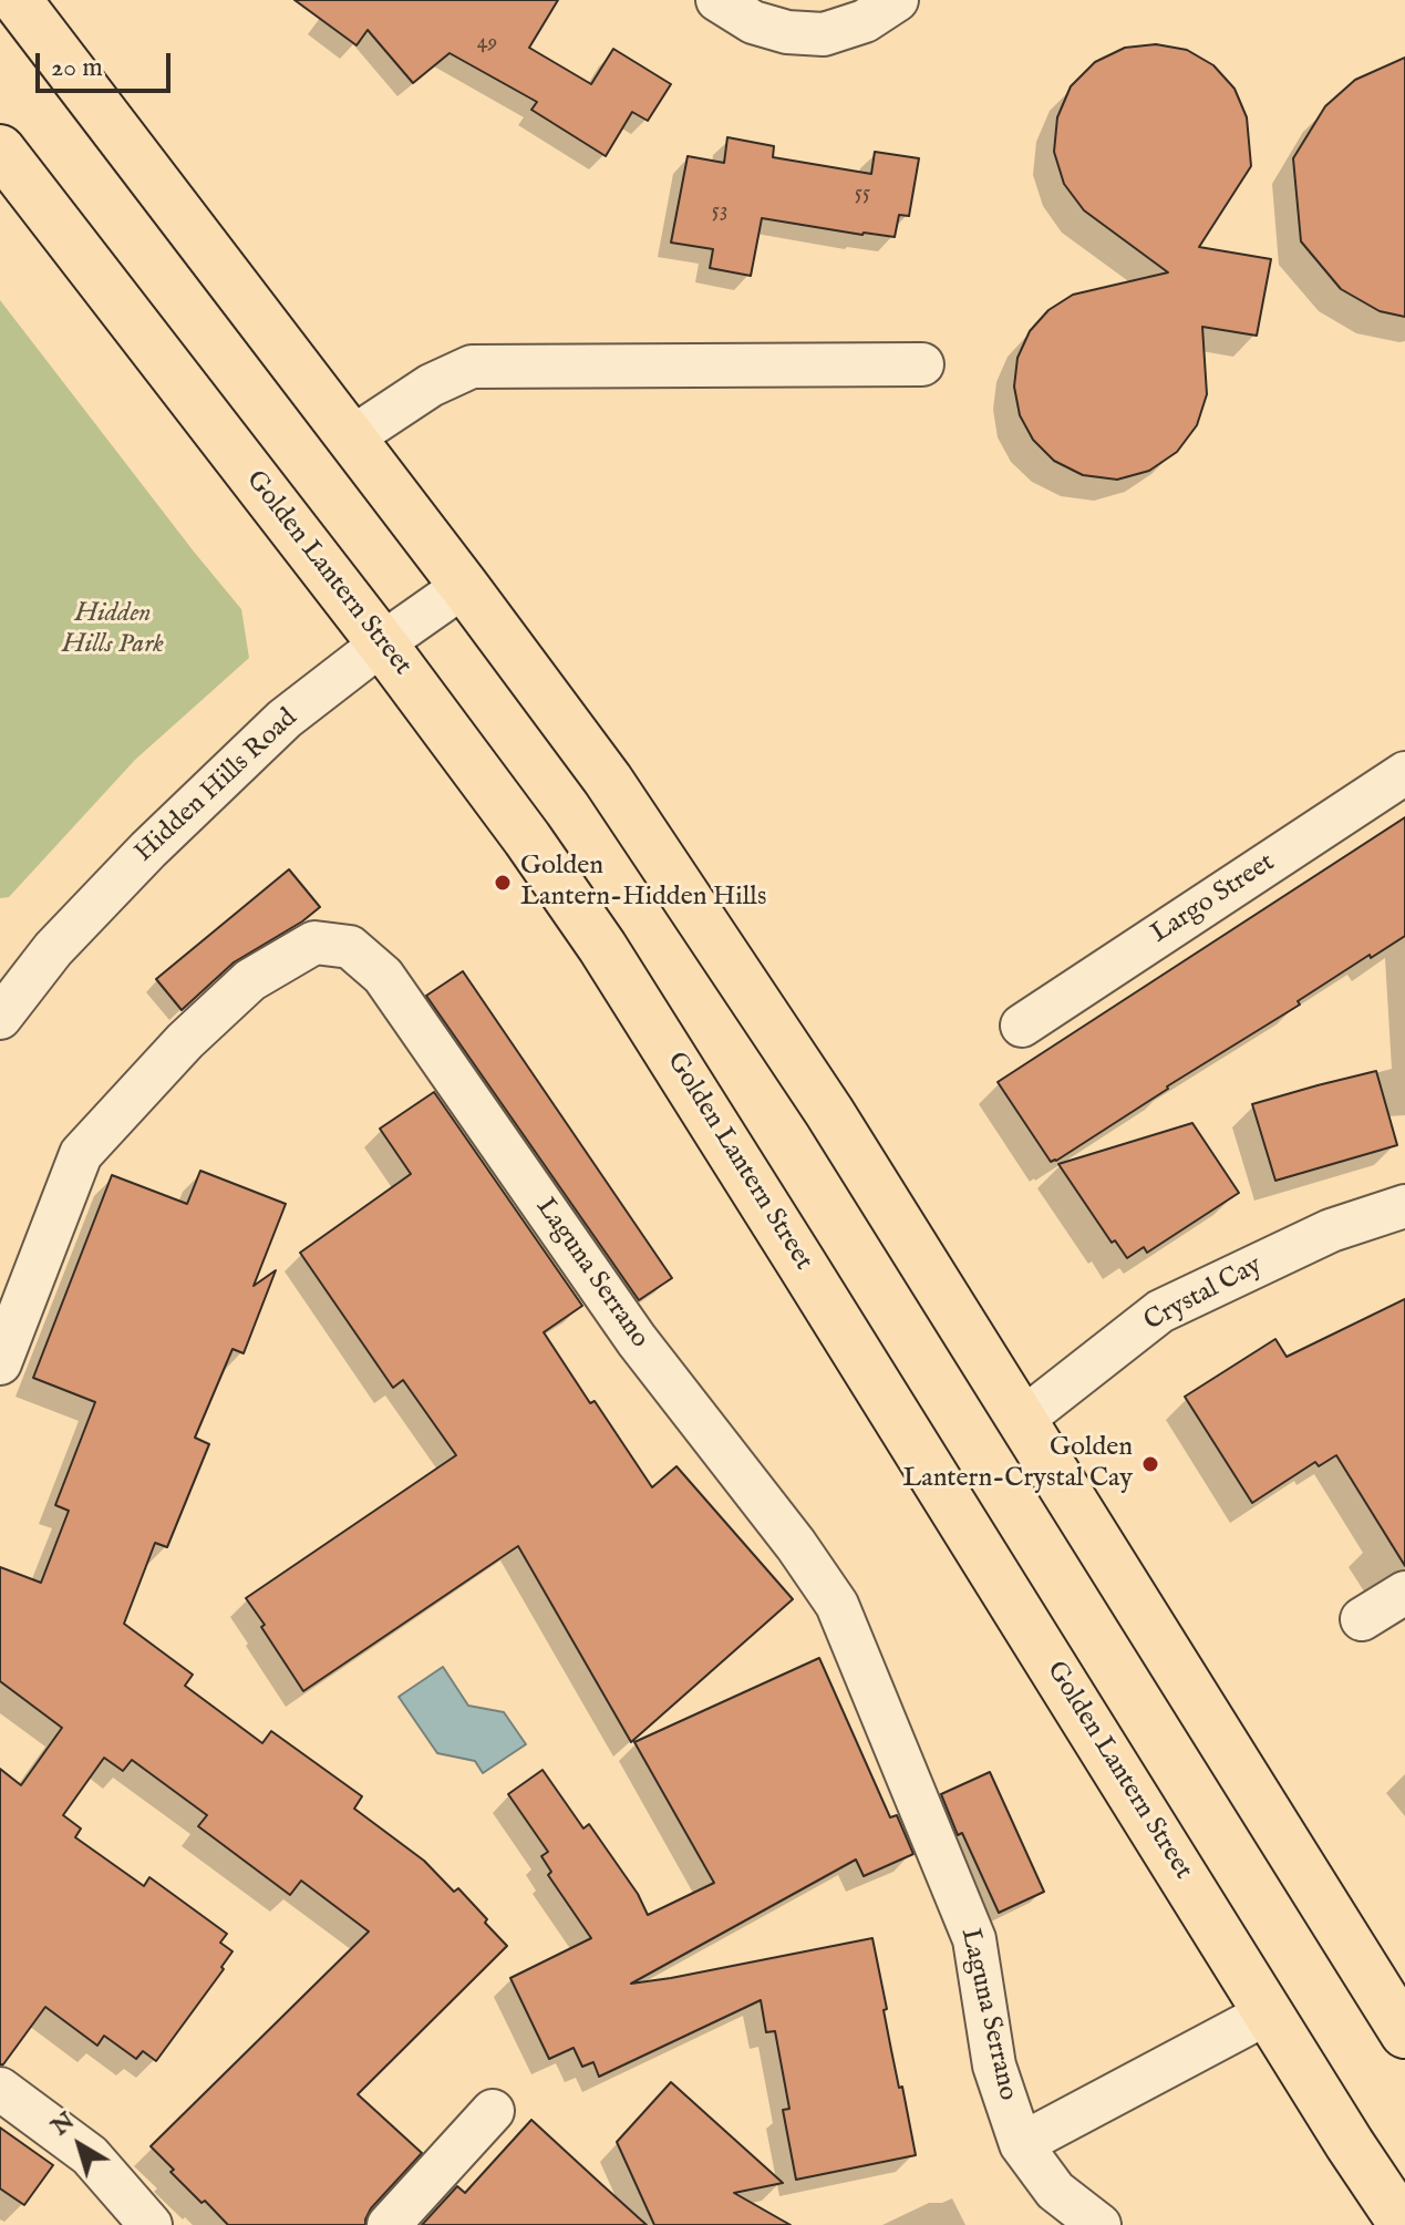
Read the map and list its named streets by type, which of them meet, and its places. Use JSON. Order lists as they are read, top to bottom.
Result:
{
  "streets": {
    "main road": ["Golden Lantern Street"],
    "street": [
      "Hidden Hills Road",
      "Largo Street",
      "Laguna Serrano",
      "Crystal Cay"
    ]
  },
  "crossings": [
    ["Golden Lantern Street", "Hidden Hills Road"]
  ],
  "parks": ["Hidden Hills Park"],
  "places": ["Golden Lantern-Hidden Hills", "Golden Lantern-Crystal Cay"],
  "house_numbers": ["49", "55", "53"],
  "scale_bar": "20 m",
  "north": "top left"
}
